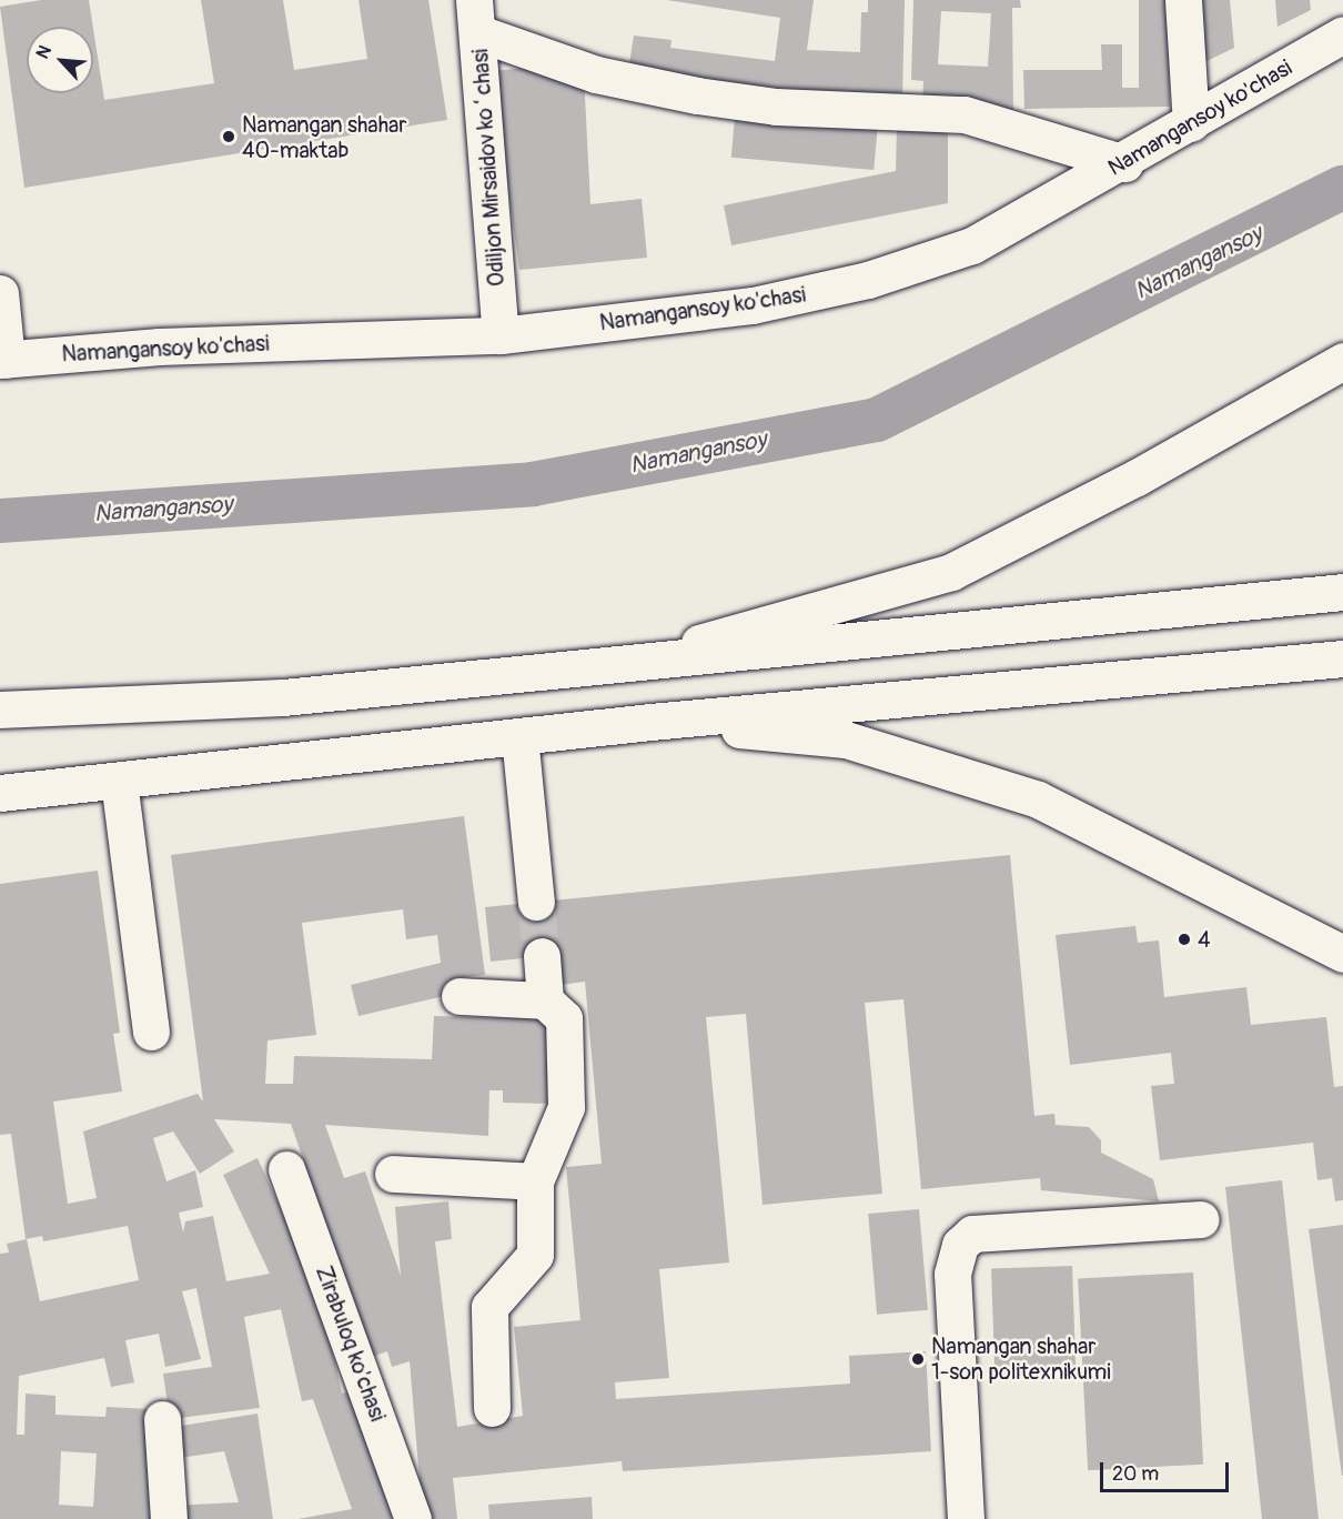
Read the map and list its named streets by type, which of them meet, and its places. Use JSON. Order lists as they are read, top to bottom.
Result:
{
  "streets": {
    "main road": ["Namangansoy ko'chasi", "Odiljon Mirsaidov koʻchasi", "Zirabuloq ko'chasi"]
  },
  "crossings": [
    ["Namangansoy ko'chasi", "Odiljon Mirsaidov koʻchasi"]
  ],
  "water": ["Namangansoy"],
  "places": ["Namangan shahar 40-maktab", "4", "Namangan shahar 1-son politexnikumi"],
  "scale_bar": "20 m",
  "north": "top left"
}
